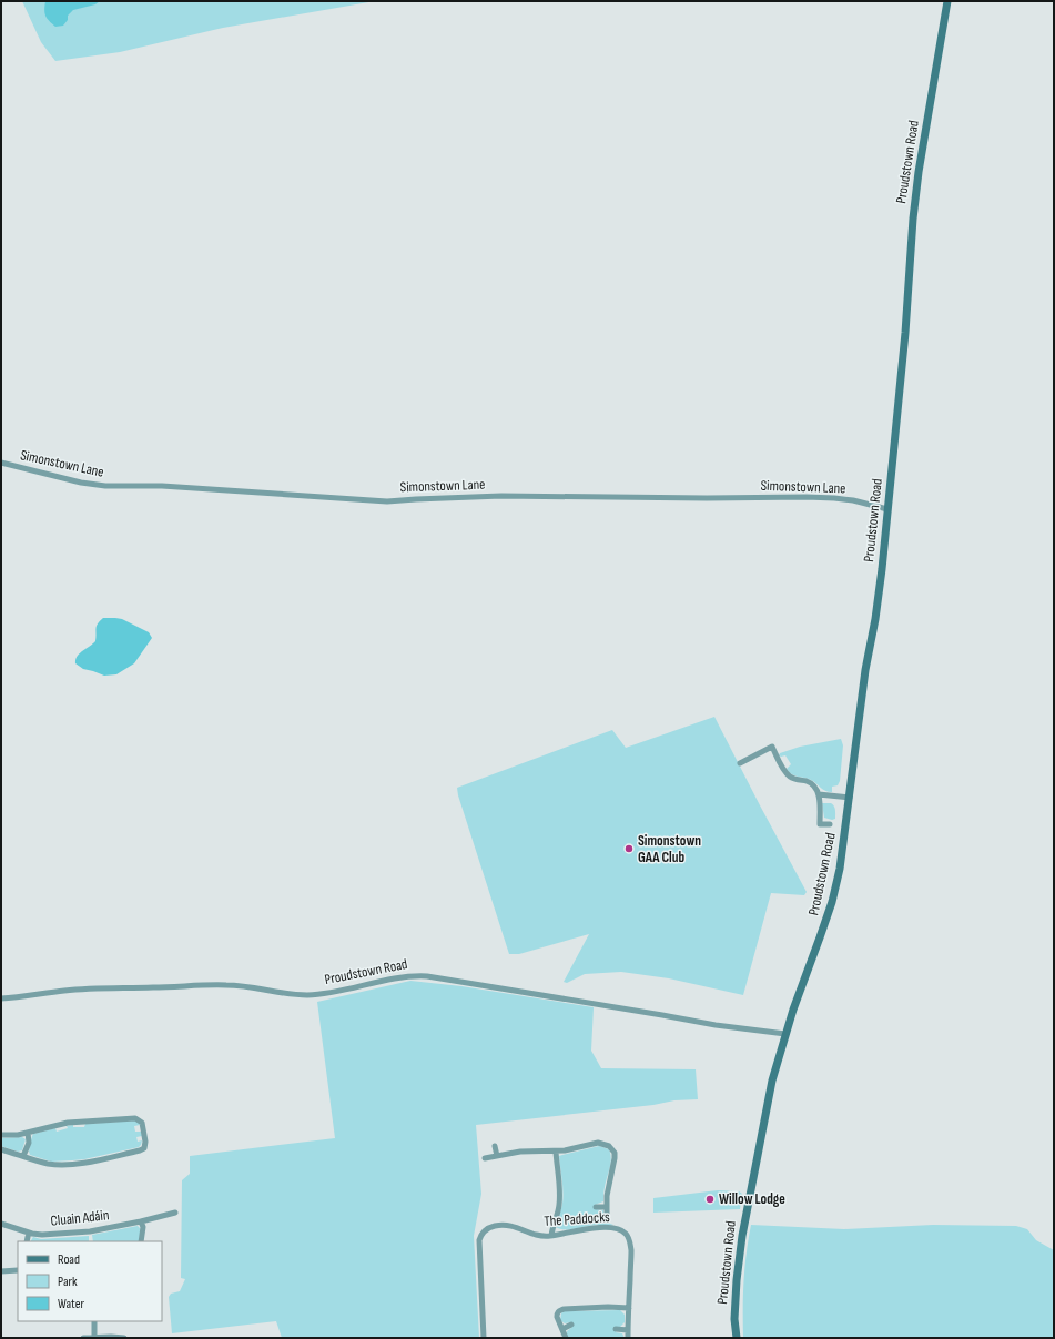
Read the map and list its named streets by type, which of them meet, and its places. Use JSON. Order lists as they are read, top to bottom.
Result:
{
  "streets": {
    "main road": ["Proudstown Road"],
    "street": ["Simonstown Lane", "Cluain Adáin", "The Paddocks"]
  },
  "crossings": [
    ["Proudstown Road", "Simonstown Lane"]
  ],
  "places": ["Simonstown GAA Club", "Willow Lodge"],
  "legend": ["Road", "Park", "Water"]
}
